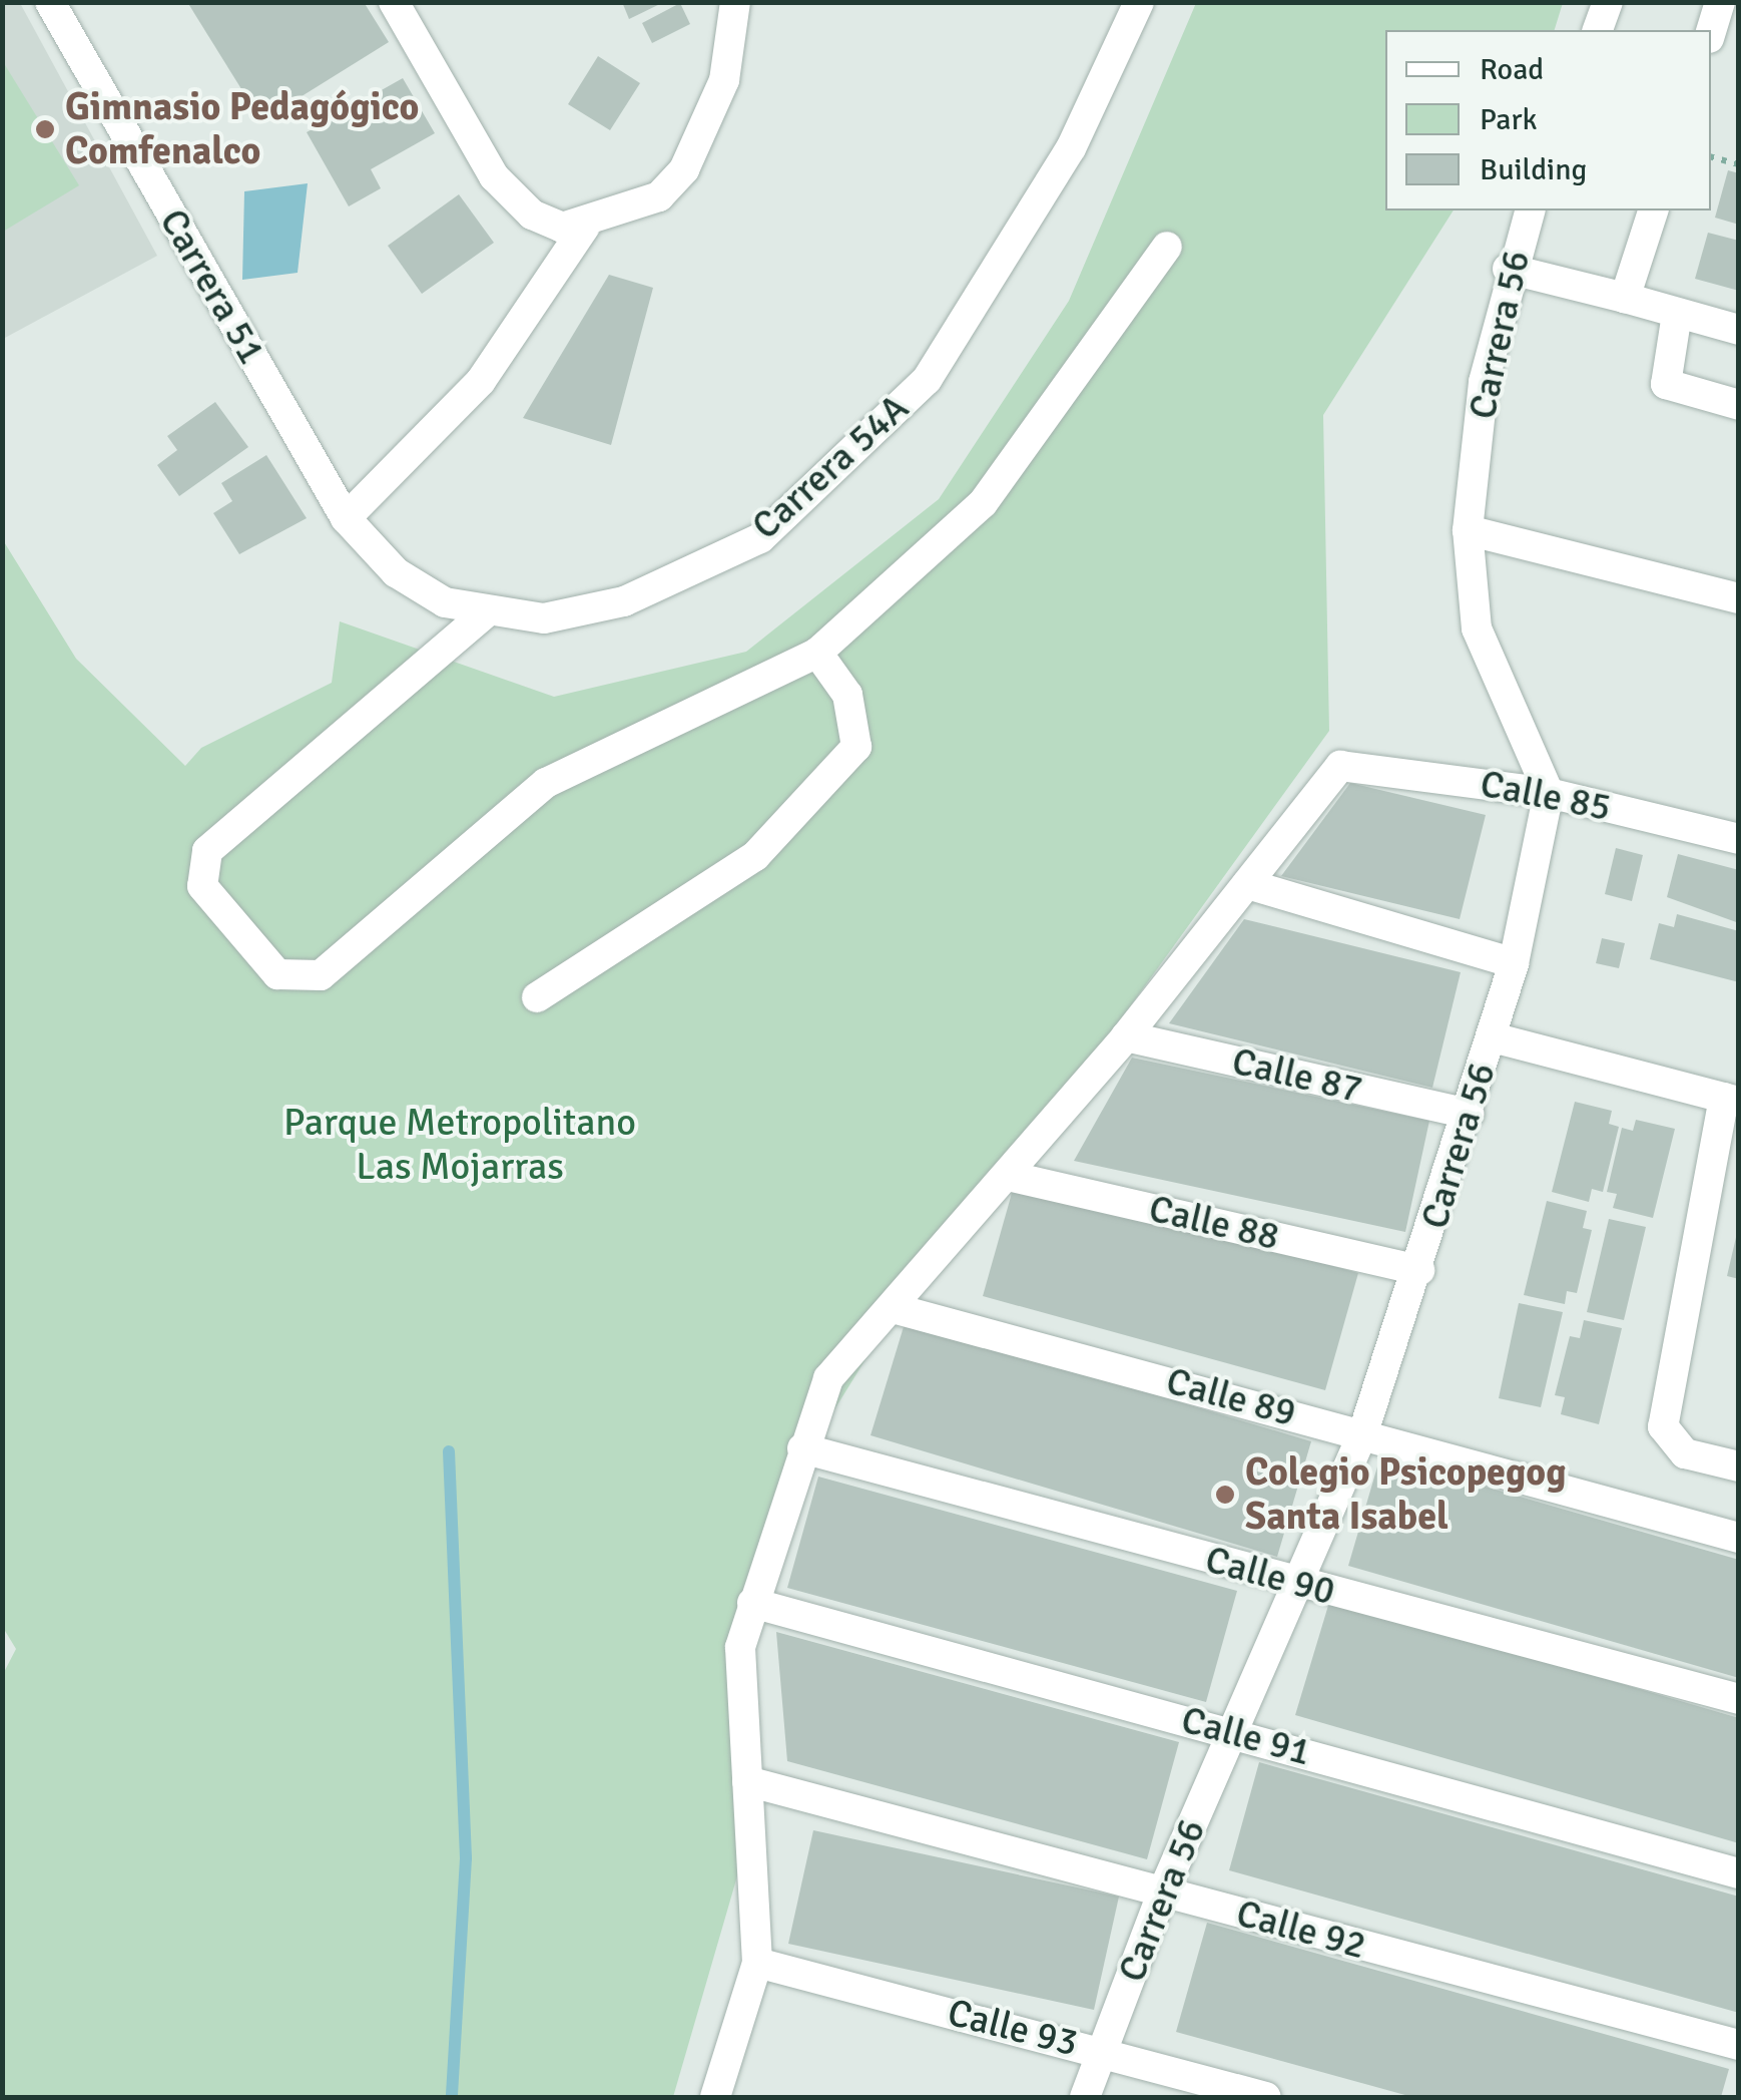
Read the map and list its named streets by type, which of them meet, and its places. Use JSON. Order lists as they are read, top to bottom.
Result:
{
  "streets": {
    "street": [
      "Carrera 51",
      "Carrera 56",
      "Carrera 54A",
      "Calle 85",
      "Calle 87",
      "Calle 88",
      "Calle 89",
      "Calle 90",
      "Calle 91",
      "Calle 92",
      "Calle 93"
    ]
  },
  "crossings": [
    ["Carrera 51", "Carrera 54A"],
    ["Carrera 56", "Calle 85"],
    ["Carrera 56", "Calle 87"],
    ["Carrera 56", "Calle 88"],
    ["Carrera 56", "Calle 89"],
    ["Carrera 56", "Calle 90"],
    ["Carrera 56", "Calle 91"],
    ["Carrera 56", "Calle 92"],
    ["Carrera 56", "Calle 93"]
  ],
  "parks": ["Parque Metropolitano Las Mojarras"],
  "places": ["Gimnasio Pedagógico Comfenalco", "Colegio Psicopegog Santa Isabel"],
  "legend": ["Road", "Park", "Building"]
}
